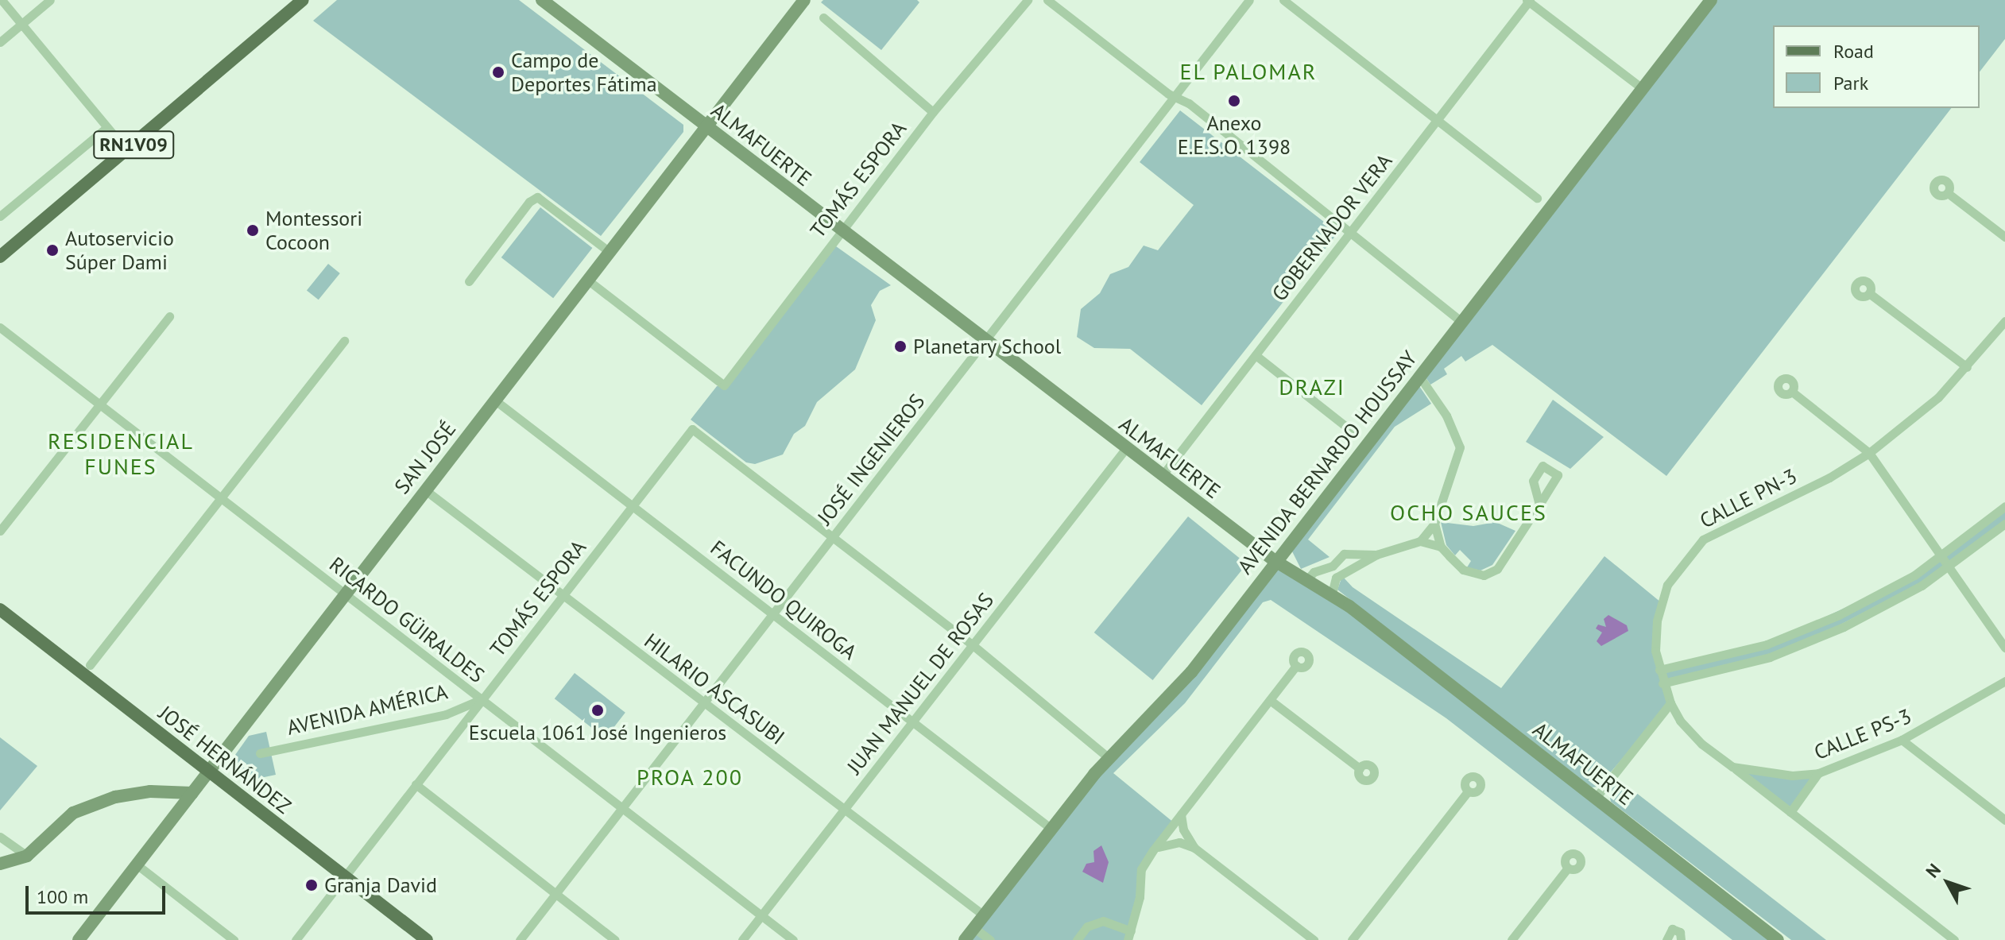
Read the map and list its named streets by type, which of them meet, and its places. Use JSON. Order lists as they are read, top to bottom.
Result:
{
  "streets": {
    "main road": ["RN1V09", "JOSÉ HERNÁNDEZ"],
    "street": [
      "ALMAFUERTE",
      "TOMÁS ESPORA",
      "GOBERNADOR VERA",
      "SAN JOSÉ",
      "JOSÉ INGENIEROS",
      "AVENIDA BERNARDO HOUSSAY",
      "CALLE PN-3",
      "FACUNDO QUIROGA",
      "RICARDO GÜIRALDES",
      "JUAN MANUEL DE ROSAS",
      "HILARIO ASCASUBI",
      "AVENIDA AMÉRICA",
      "CALLE PS-3"
    ]
  },
  "crossings": [
    ["ALMAFUERTE", "TOMÁS ESPORA"],
    ["ALMAFUERTE", "GOBERNADOR VERA"],
    ["ALMAFUERTE", "SAN JOSÉ"],
    ["ALMAFUERTE", "JOSÉ INGENIEROS"],
    ["ALMAFUERTE", "AVENIDA BERNARDO HOUSSAY"],
    ["ALMAFUERTE", "JUAN MANUEL DE ROSAS"],
    ["TOMÁS ESPORA", "SAN JOSÉ"],
    ["TOMÁS ESPORA", "JOSÉ INGENIEROS"],
    ["TOMÁS ESPORA", "FACUNDO QUIROGA"],
    ["TOMÁS ESPORA", "RICARDO GÜIRALDES"],
    ["TOMÁS ESPORA", "HILARIO ASCASUBI"],
    ["TOMÁS ESPORA", "AVENIDA AMÉRICA"],
    ["TOMÁS ESPORA", "JOSÉ HERNÁNDEZ"],
    ["SAN JOSÉ", "FACUNDO QUIROGA"],
    ["SAN JOSÉ", "RICARDO GÜIRALDES"],
    ["SAN JOSÉ", "HILARIO ASCASUBI"],
    ["SAN JOSÉ", "JOSÉ HERNÁNDEZ"],
    ["JOSÉ INGENIEROS", "FACUNDO QUIROGA"],
    ["JOSÉ INGENIEROS", "RICARDO GÜIRALDES"],
    ["JOSÉ INGENIEROS", "HILARIO ASCASUBI"],
    ["AVENIDA BERNARDO HOUSSAY", "FACUNDO QUIROGA"],
    ["AVENIDA BERNARDO HOUSSAY", "HILARIO ASCASUBI"],
    ["FACUNDO QUIROGA", "JUAN MANUEL DE ROSAS"],
    ["RICARDO GÜIRALDES", "JUAN MANUEL DE ROSAS"],
    ["RICARDO GÜIRALDES", "AVENIDA AMÉRICA"],
    ["JUAN MANUEL DE ROSAS", "HILARIO ASCASUBI"]
  ],
  "districts": [
    "EL PALOMAR",
    "DRAZI",
    "RESIDENCIAL FUNES",
    "OCHO SAUCES",
    "PROA 200"
  ],
  "places": [
    "Campo de Deportes Fátima",
    "Anexo E.E.S.O. 1398",
    "Montessori Cocoon",
    "Autoservicio Súper Dami",
    "Planetary School",
    "Escuela 1061 José Ingenieros",
    "Granja David"
  ],
  "legend": ["Road", "Park"],
  "scale_bar": "100 m",
  "north": "top left"
}
